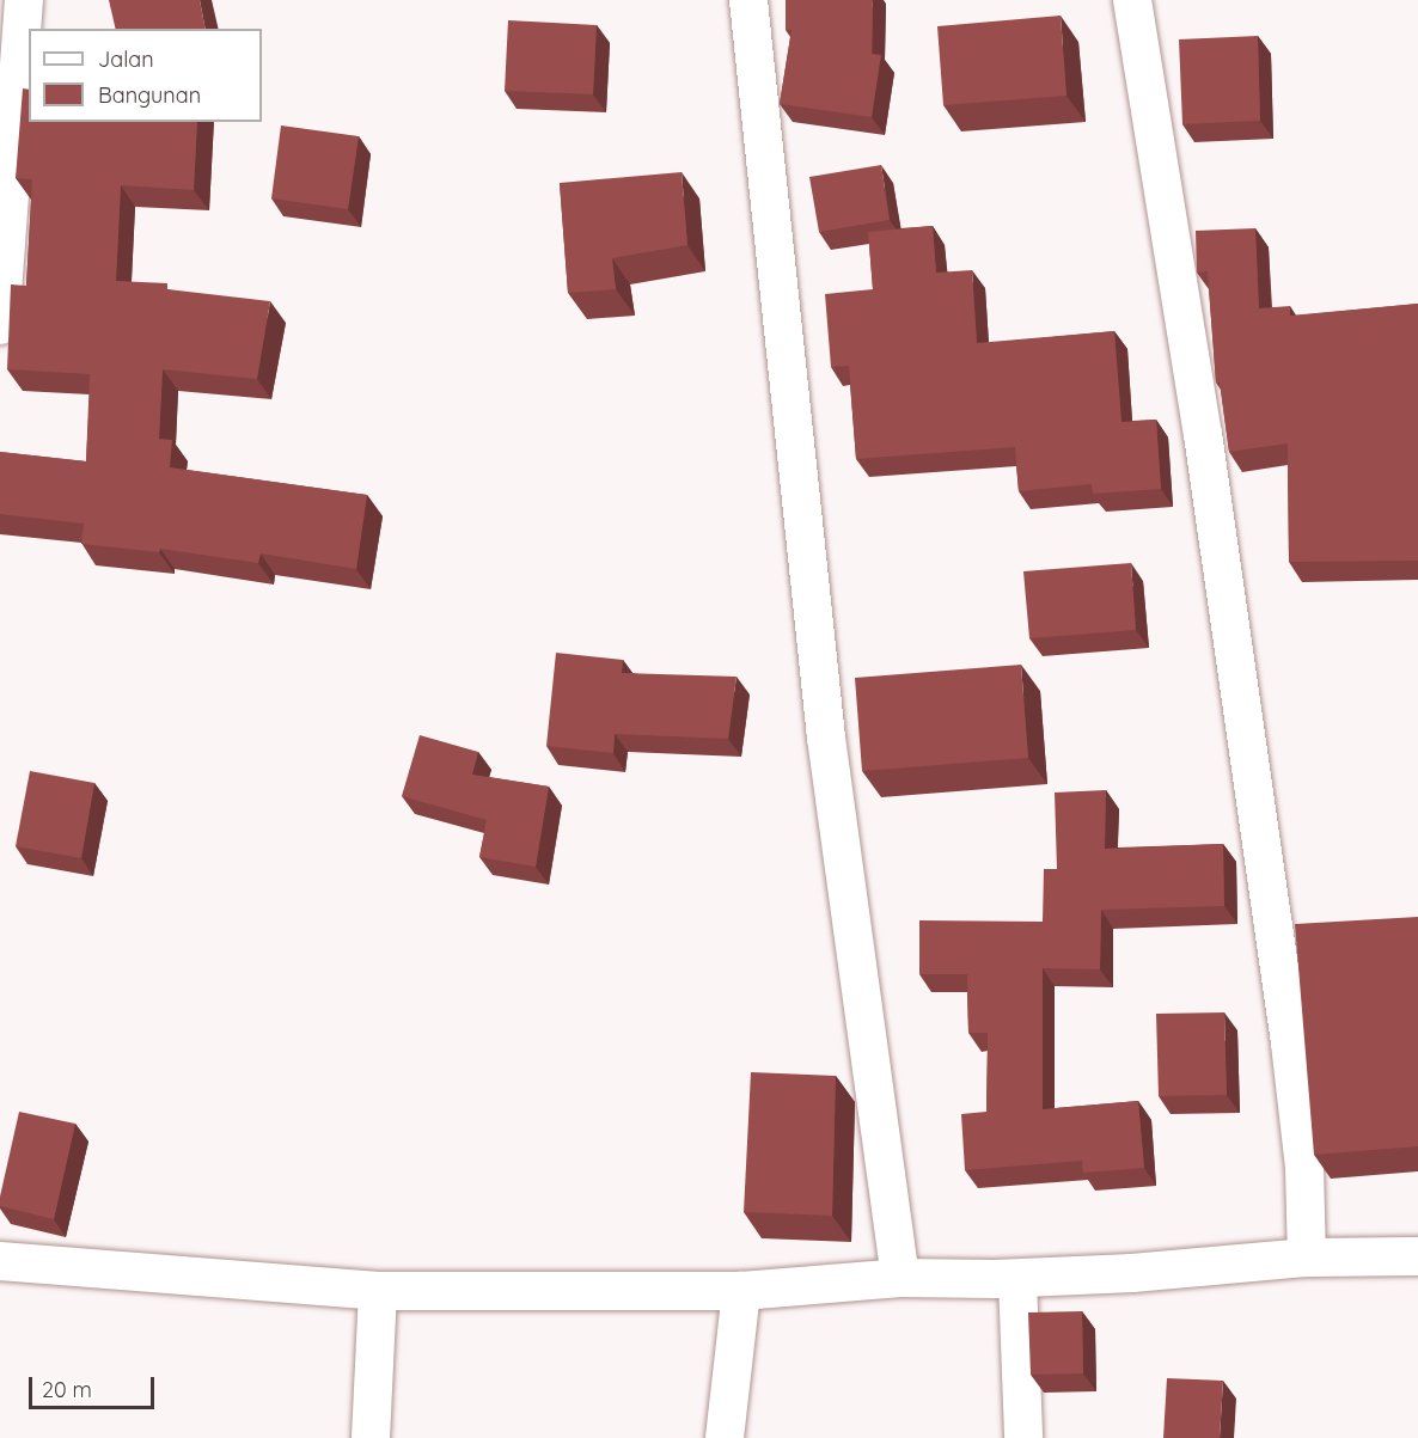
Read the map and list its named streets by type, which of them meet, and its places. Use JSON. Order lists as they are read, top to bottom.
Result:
{
  "legend": ["Jalan", "Bangunan"],
  "scale_bar": "20 m"
}
